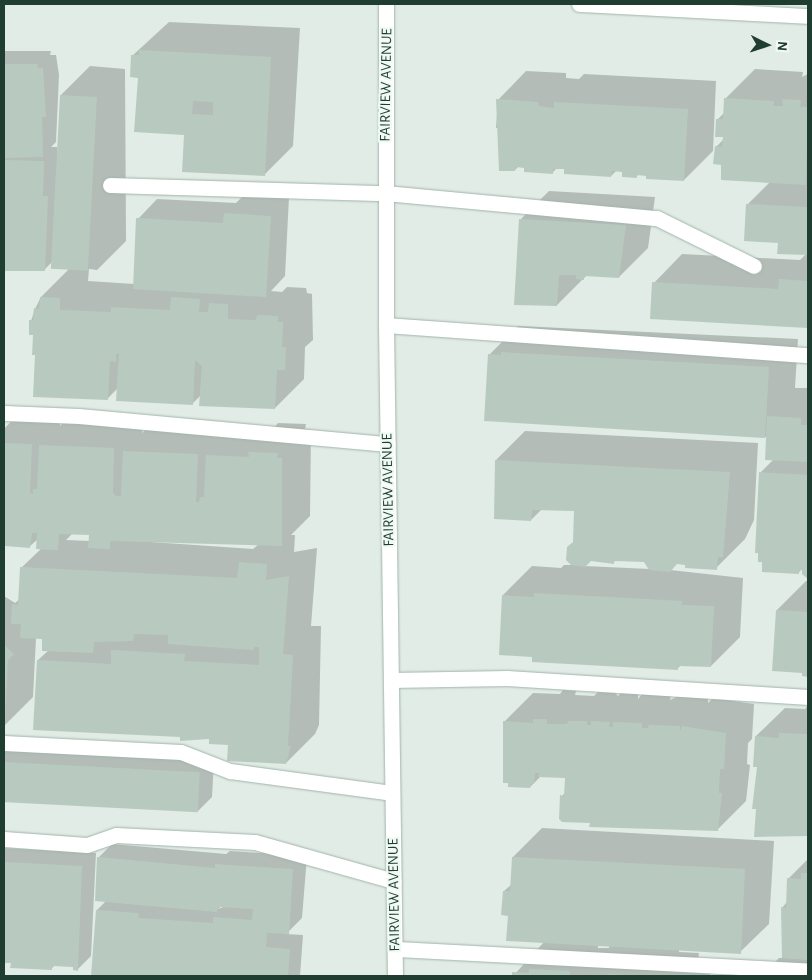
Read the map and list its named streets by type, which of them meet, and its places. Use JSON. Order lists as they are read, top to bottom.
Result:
{
  "streets": {
    "street": ["FAIRVIEW AVENUE"]
  },
  "north": "right"
}
